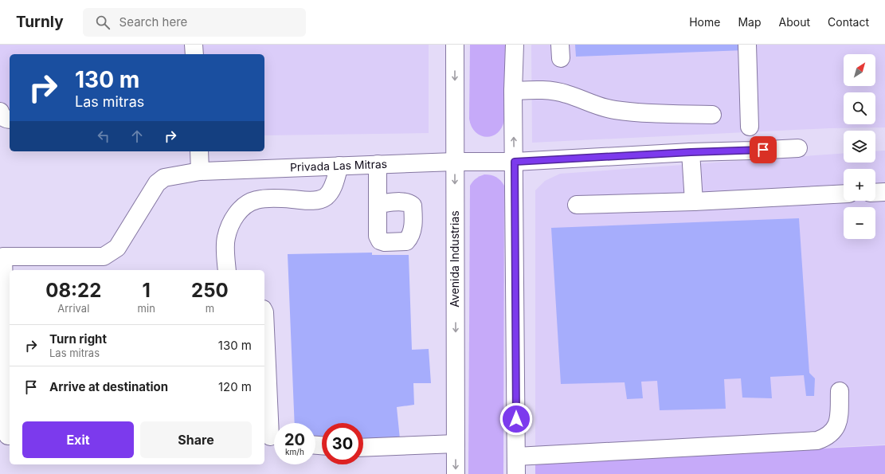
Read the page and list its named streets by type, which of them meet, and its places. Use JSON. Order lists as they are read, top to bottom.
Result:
{
  "streets": {
    "street": ["Privada Las Mitras", "Avenida Industrias"]
  },
  "crossings": [
    ["Privada Las Mitras", "Avenida Industrias"]
  ],
  "north": "top right",
  "page": {
    "header": "Turnly",
    "search": "Search here",
    "nav": [
      "Home",
      "Map",
      "About",
      "Contact"
    ],
    "map_buttons": ["+", "−"],
    "turn": ["130 m", "Las mitras"],
    "eta": [
      "08:22",
      "Arrival",
      "1",
      "min",
      "250",
      "m"
    ],
    "list": [
      {
        "name": "Turn right",
        "note": "Las mitras",
        "value": "130 m"
      },
      {
        "name": "Arrive at destination",
        "value": "120 m"
      }
    ],
    "buttons": ["Exit", "Share"],
    "speed": "20 km/h",
    "limit": "30"
  }
}
